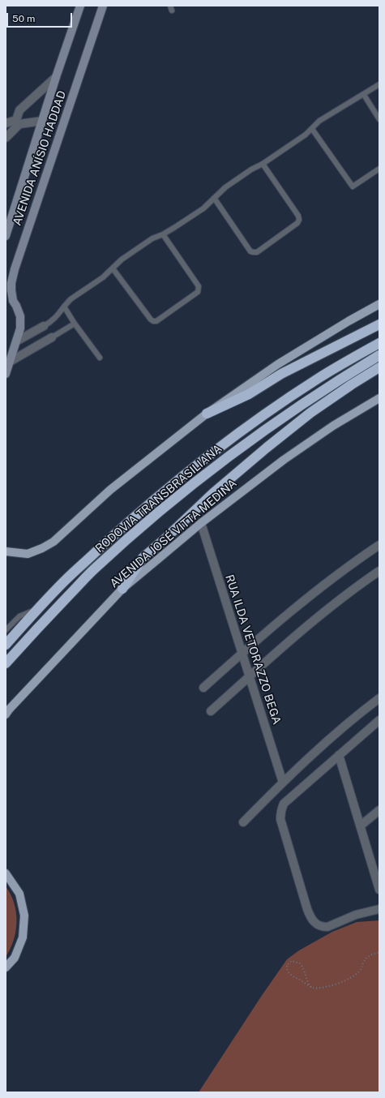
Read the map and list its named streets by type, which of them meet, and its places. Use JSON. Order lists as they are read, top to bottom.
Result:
{
  "streets": {
    "highway": ["RODOVIA TRANSBRASILIANA"],
    "main road": ["AVENIDA ANÍSIO HADDAD", "AVENIDA JOSÉ VITTA MEDINA"],
    "street": ["RUA ILDA VETORAZZO BEGA"]
  },
  "crossings": [
    ["AVENIDA JOSÉ VITTA MEDINA", "RUA ILDA VETORAZZO BEGA"]
  ],
  "scale_bar": "50 m"
}
